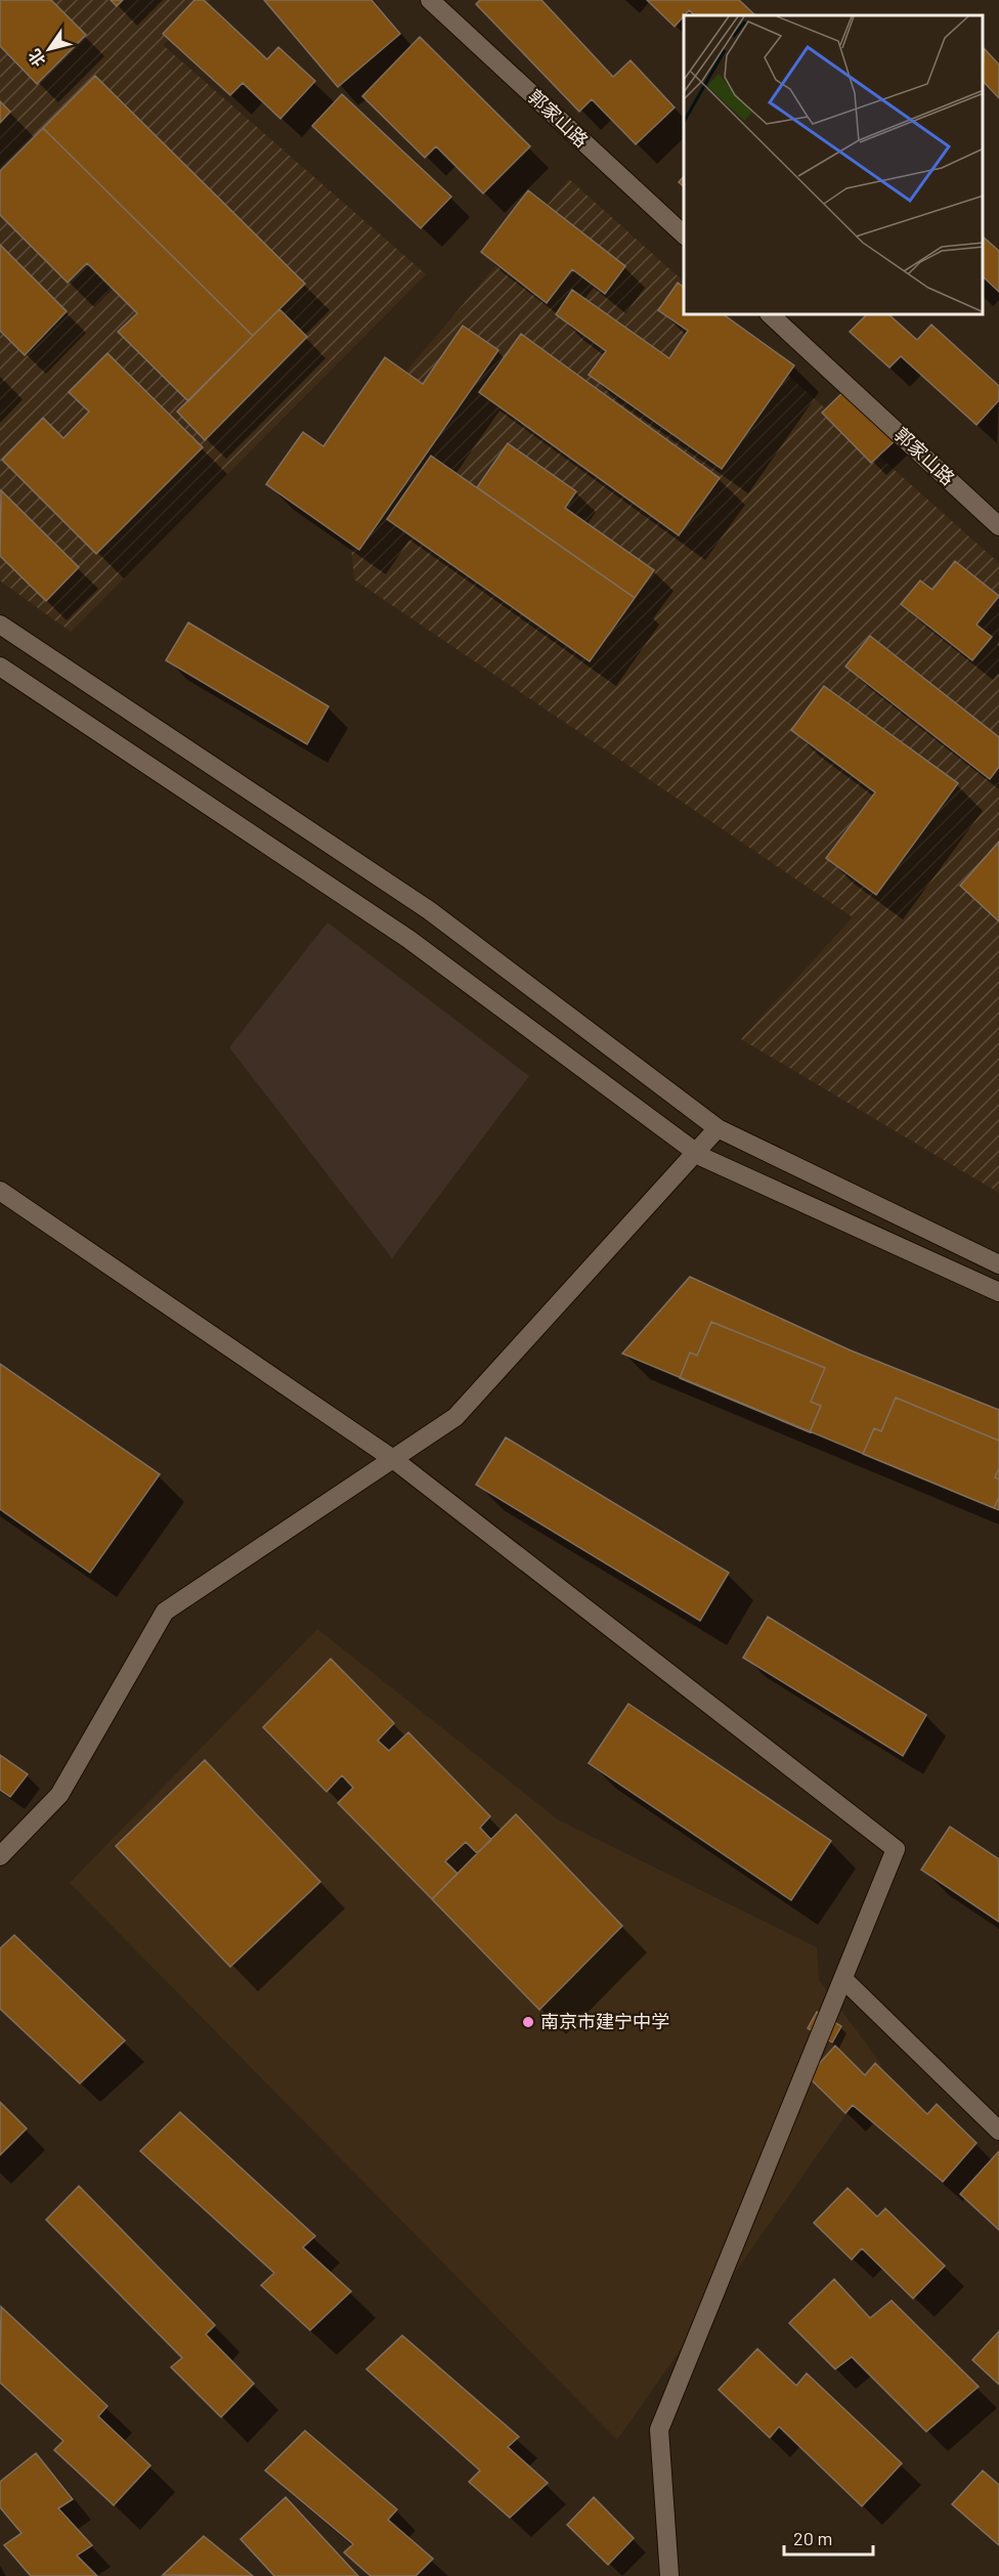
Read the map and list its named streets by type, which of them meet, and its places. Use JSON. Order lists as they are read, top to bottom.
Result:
{
  "streets": {
    "street": ["郭家山路"]
  },
  "places": ["南京市建宁中学"],
  "scale_bar": "20 m",
  "north": "bottom left"
}
